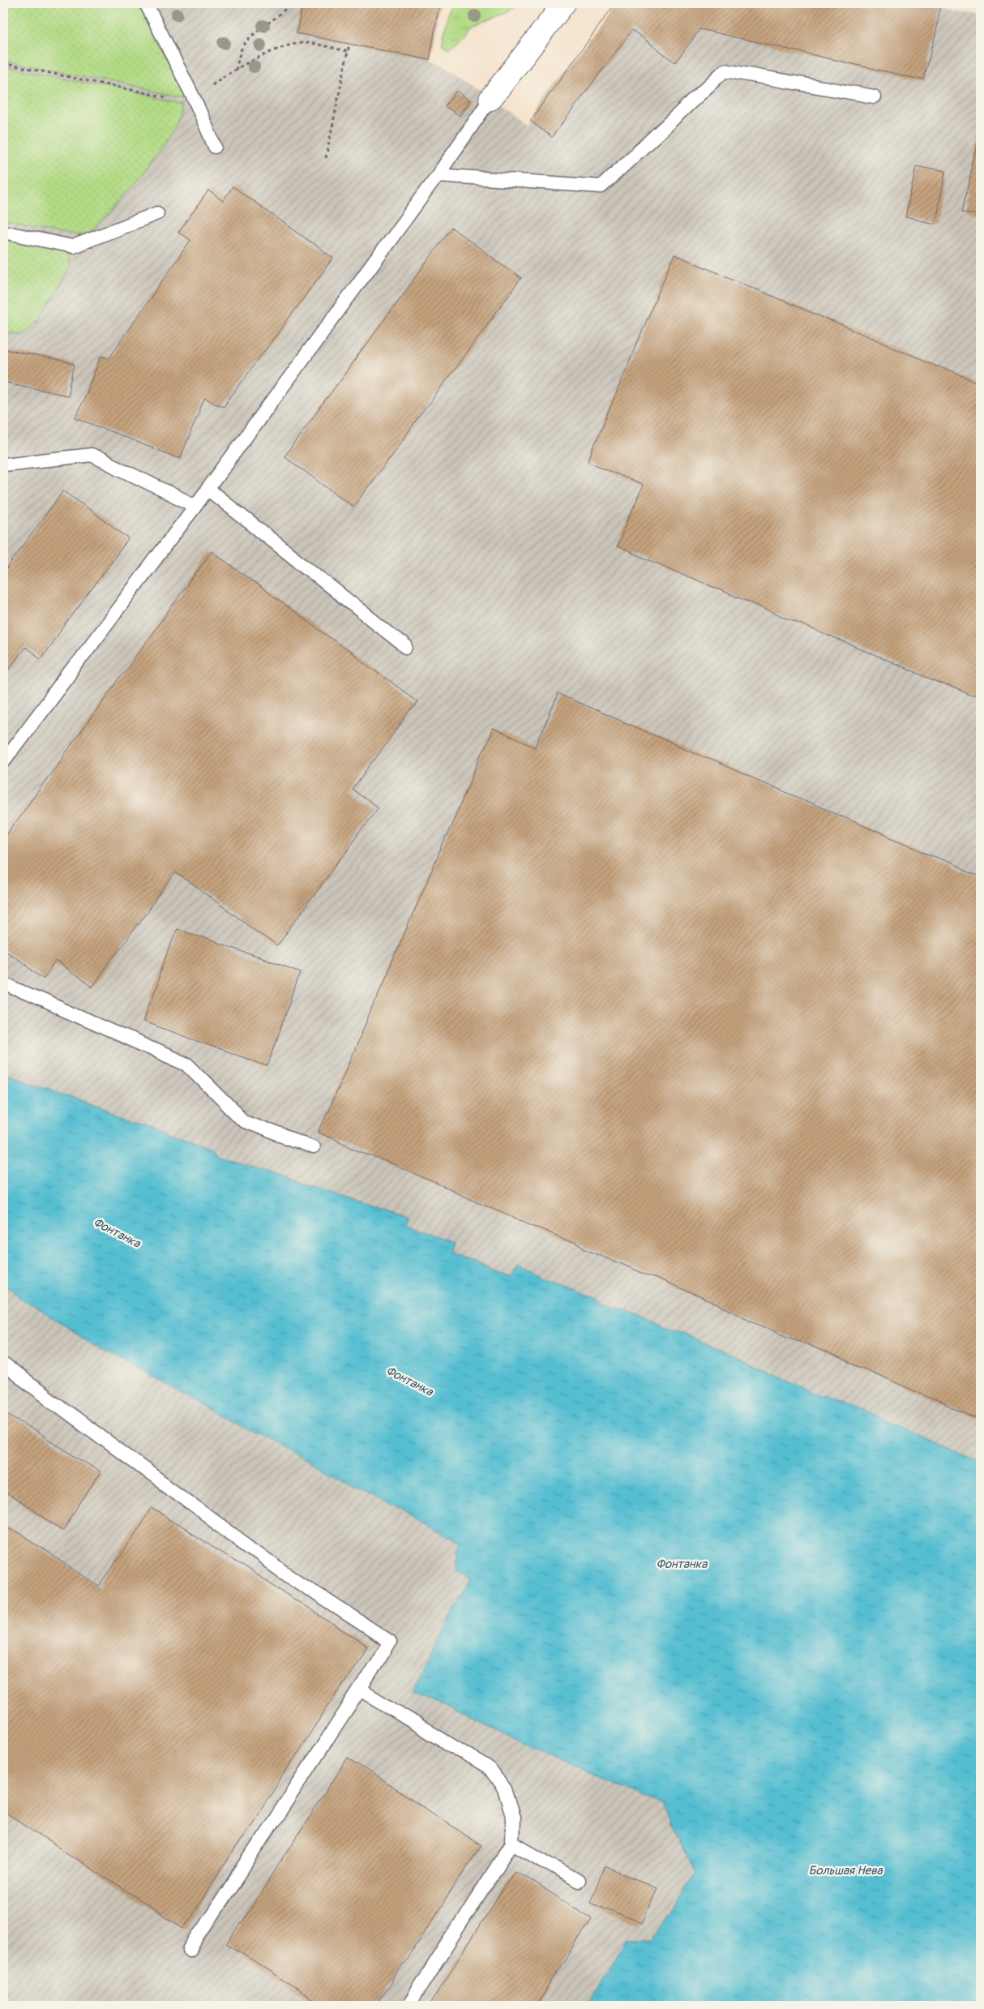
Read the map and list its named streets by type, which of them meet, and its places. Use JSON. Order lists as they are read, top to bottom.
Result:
{
  "water": ["Фонтанка", "Большая Нева"]
}
